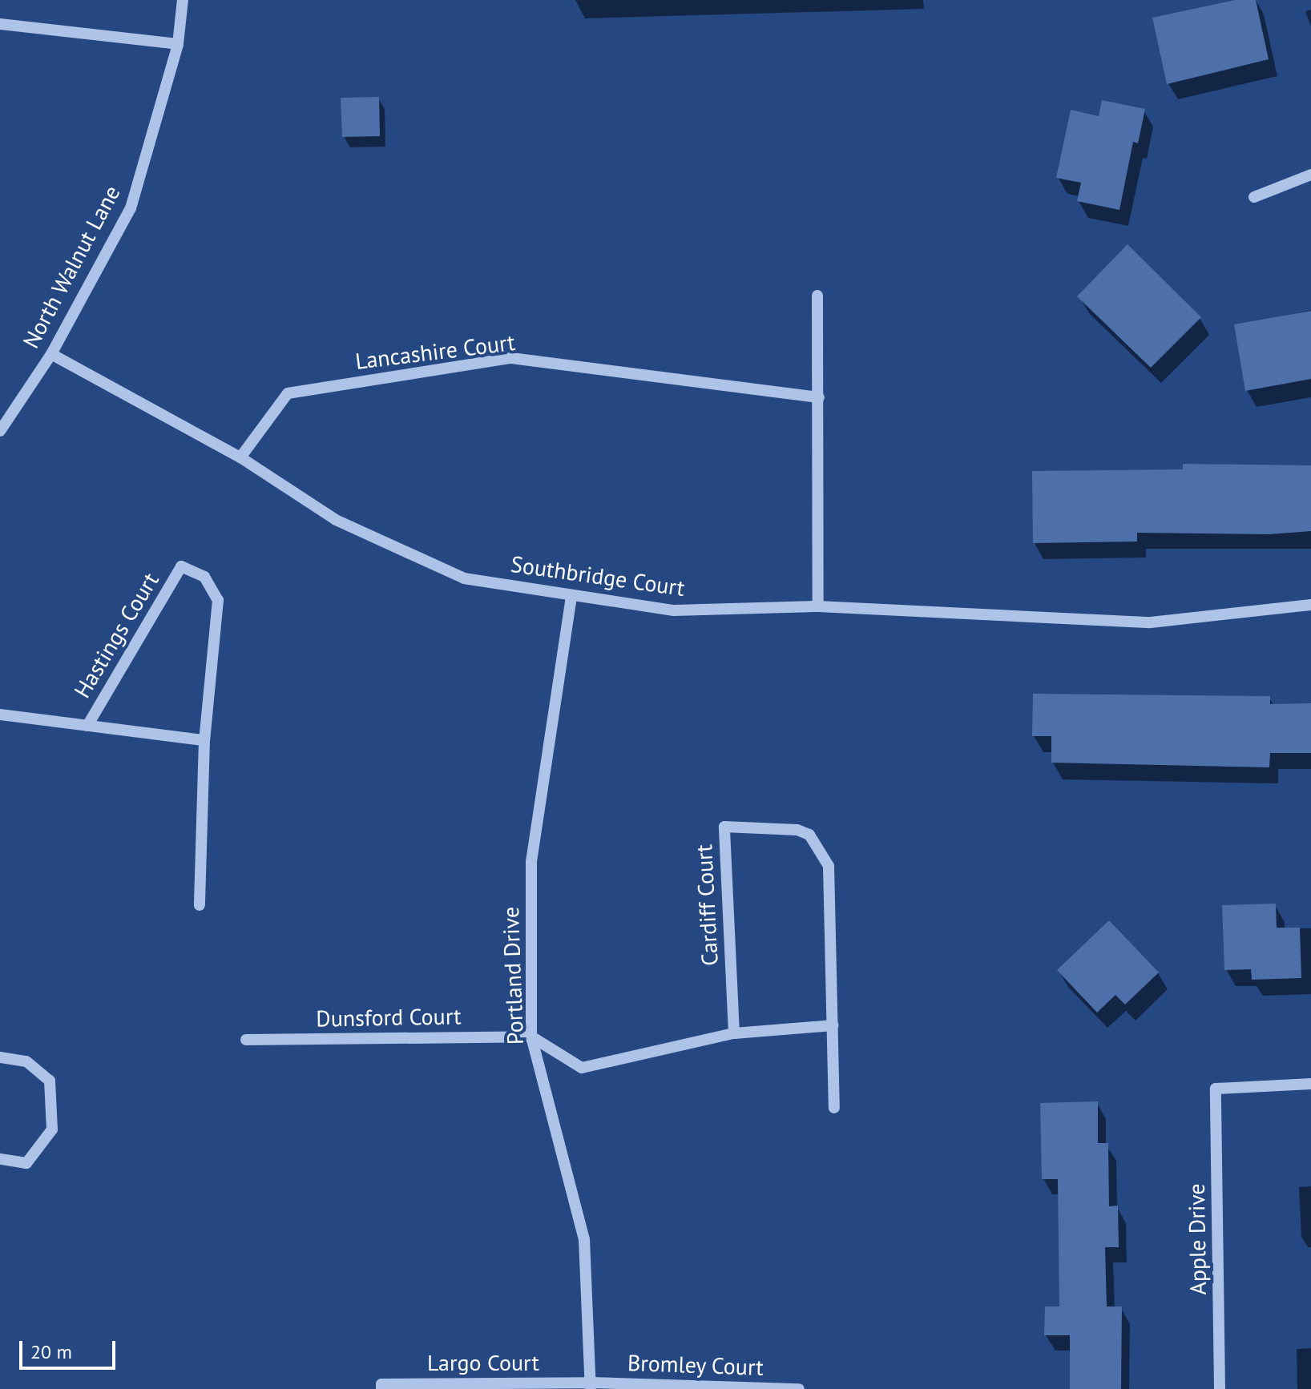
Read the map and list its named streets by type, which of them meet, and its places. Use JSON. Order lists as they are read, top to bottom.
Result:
{
  "streets": {
    "street": [
      "North Walnut Lane",
      "Lancashire Court",
      "Southbridge Court",
      "Hastings Court",
      "Cardiff Court",
      "Portland Drive",
      "Dunsford Court",
      "Apple Drive",
      "Largo Court",
      "Bromley Court"
    ]
  },
  "crossings": [
    ["North Walnut Lane", "Southbridge Court"],
    ["Lancashire Court", "Southbridge Court"],
    ["Southbridge Court", "Portland Drive"],
    ["Portland Drive", "Dunsford Court"],
    ["Portland Drive", "Largo Court"],
    ["Portland Drive", "Bromley Court"],
    ["Largo Court", "Bromley Court"]
  ],
  "scale_bar": "20 m"
}
